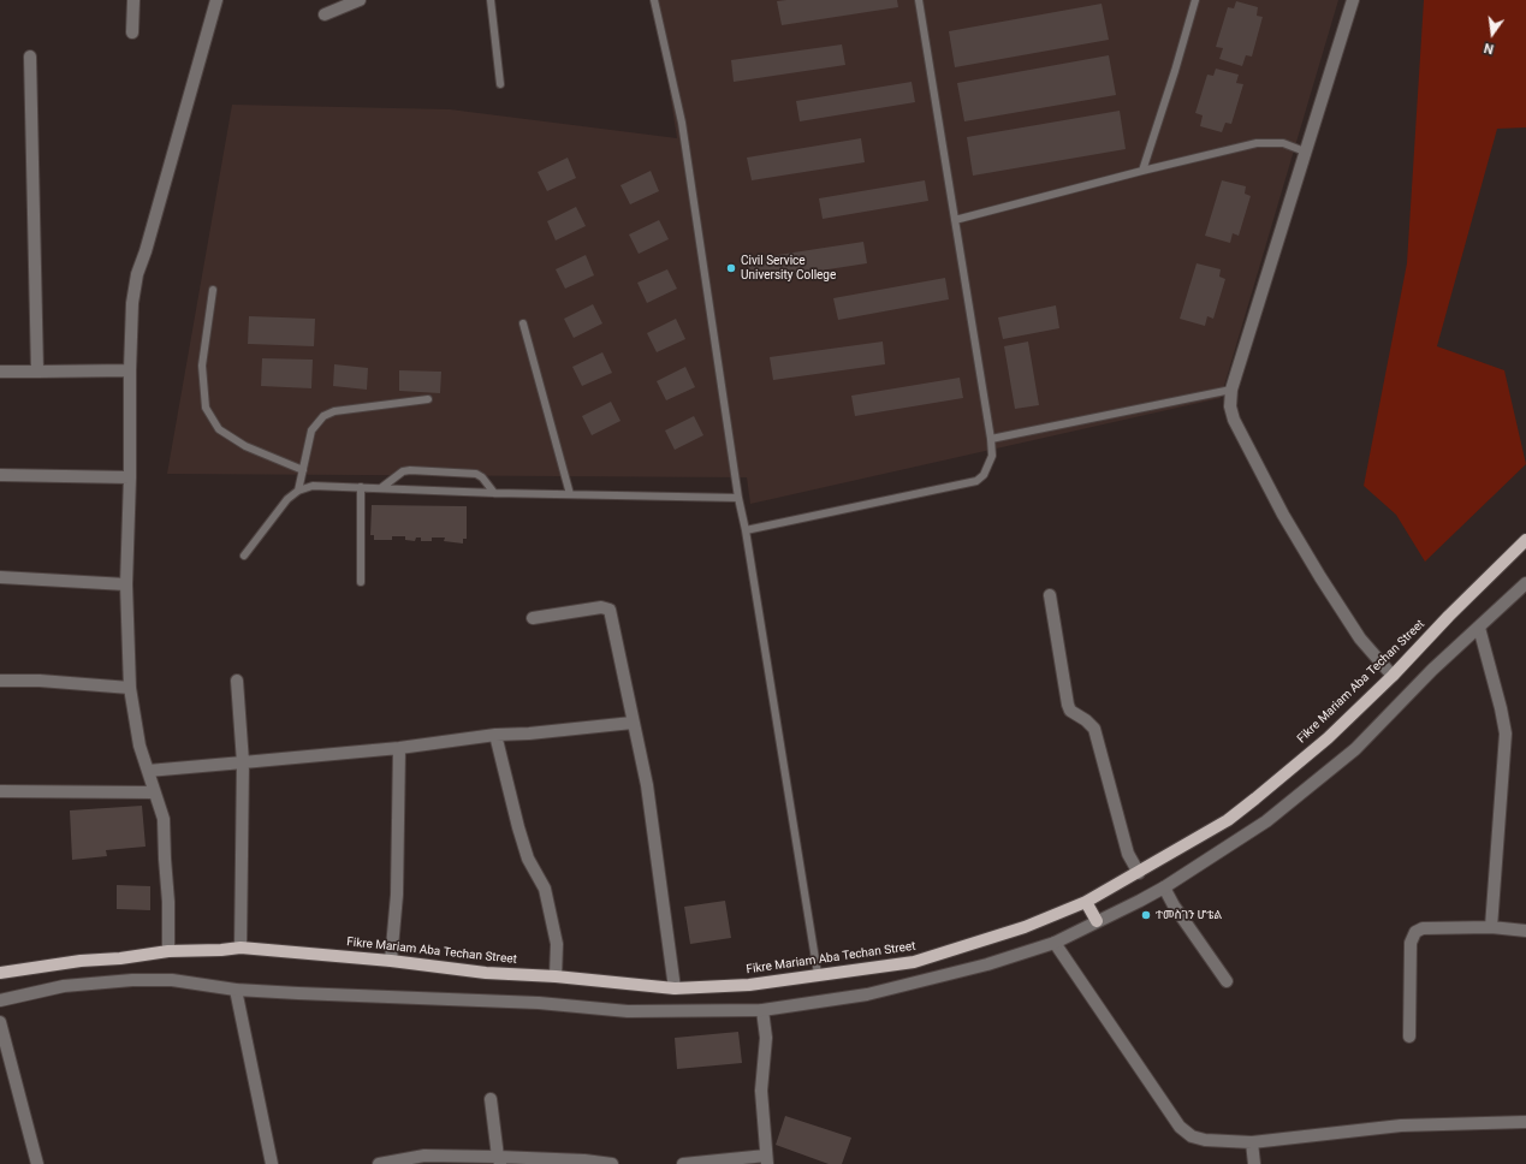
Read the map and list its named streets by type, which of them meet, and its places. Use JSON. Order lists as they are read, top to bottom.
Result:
{
  "streets": {
    "main road": ["Fikre Mariam Aba Techan Street"]
  },
  "places": ["Civil Service University College", "ተመስገን ሆቴል"],
  "north": "bottom"
}
